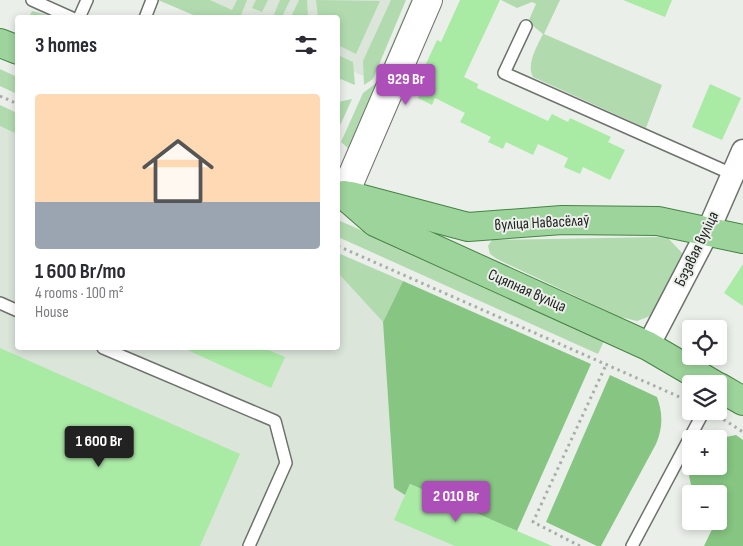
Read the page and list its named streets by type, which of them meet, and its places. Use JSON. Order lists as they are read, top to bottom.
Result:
{
  "streets": {
    "main road": ["вуліца Навасёлаў", "Сцяпная вуліца"],
    "street": ["Бэзавая вуліца"]
  },
  "crossings": [
    ["вуліца Навасёлаў", "Бэзавая вуліца"],
    ["вуліца Навасёлаў", "Сцяпная вуліца"],
    ["Бэзавая вуліца", "Сцяпная вуліца"]
  ],
  "page": {
    "heading": "3 homes",
    "price": ["929 Br", "1 600 Br", "2 010 Br"],
    "list": [
      {
        "name": "1 600 Br/mo",
        "note": "4 rooms · 100 m² · House"
      }
    ],
    "map_buttons": ["+", "−"]
  }
}
